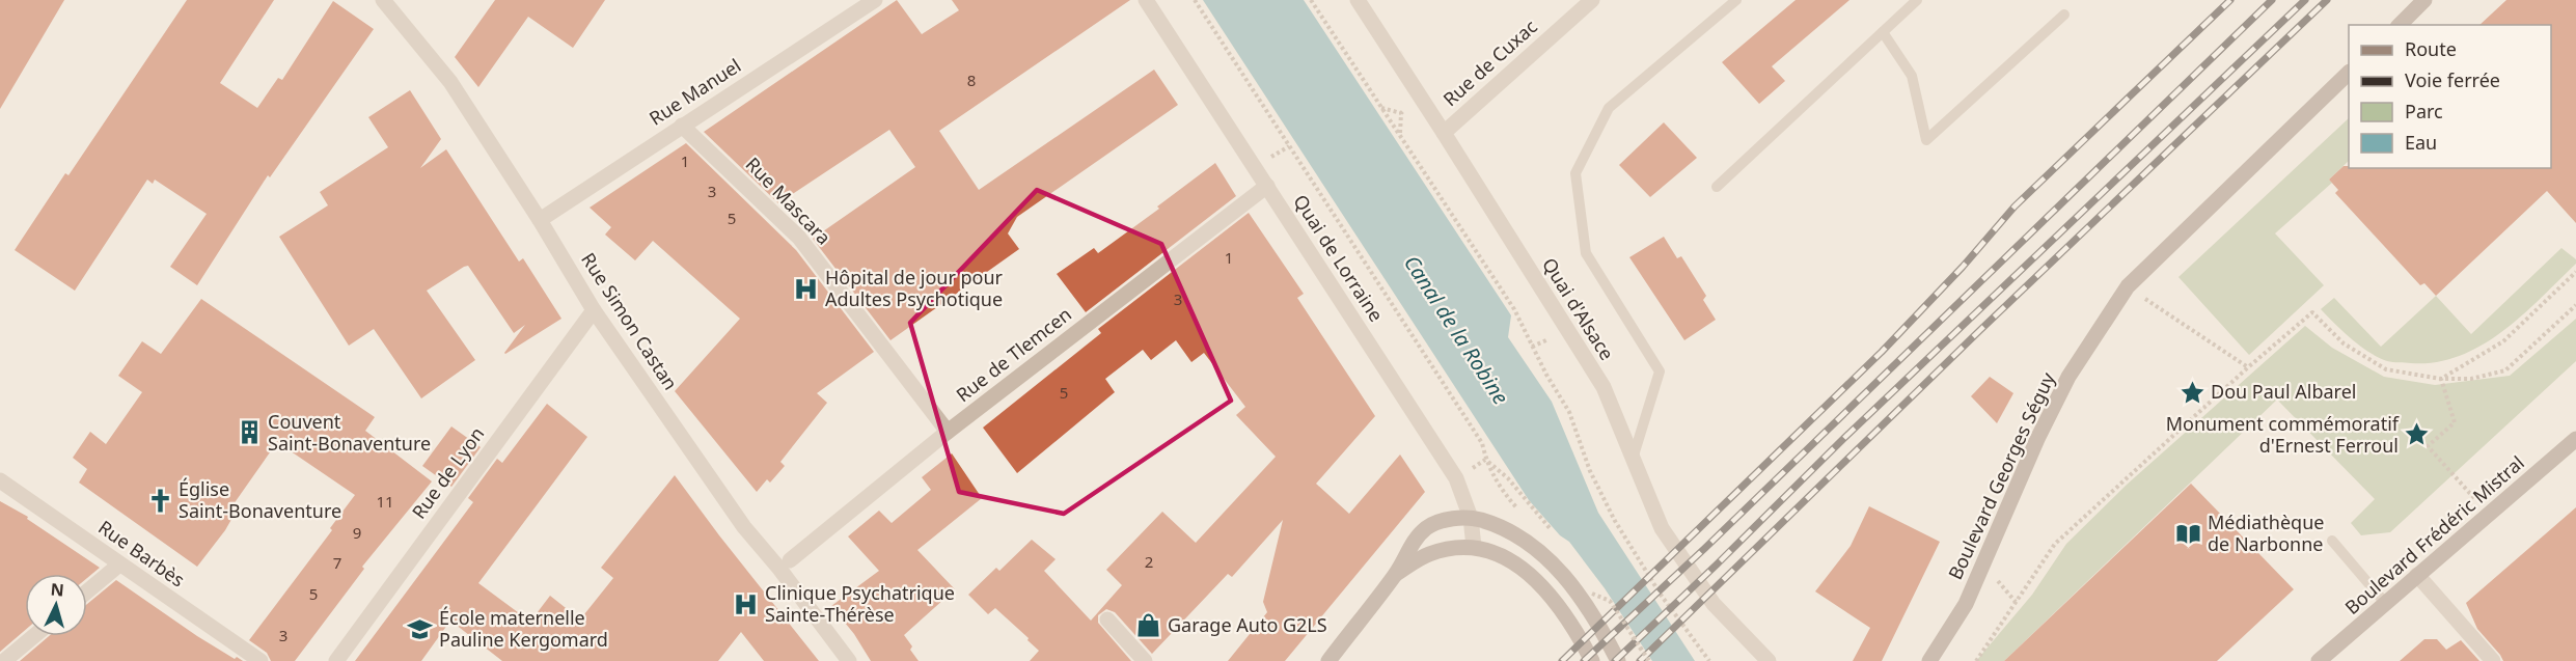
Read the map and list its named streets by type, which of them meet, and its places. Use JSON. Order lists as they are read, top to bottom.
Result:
{
  "streets": {
    "main road": ["Boulevard Georges Séguy", "Boulevard Frédéric Mistral"],
    "street": [
      "Rue de Cuxac",
      "Rue Manuel",
      "Rue Mascara",
      "Quai de Lorraine",
      "Quai d'Alsace",
      "Rue Simon Castan",
      "Rue de Tlemcen",
      "Rue de Lyon",
      "Rue Barbès"
    ]
  },
  "crossings": [
    ["Rue de Cuxac", "Quai d'Alsace"],
    ["Rue Manuel", "Rue Mascara"],
    ["Rue Manuel", "Rue Simon Castan"],
    ["Rue Mascara", "Rue de Tlemcen"],
    ["Quai de Lorraine", "Rue de Tlemcen"],
    ["Rue Simon Castan", "Rue de Lyon"]
  ],
  "water": ["Canal de la Robine"],
  "places": {
    "hospital": ["Hôpital de jour pour Adultes Psychotique", "Clinique Psychatrique Sainte-Thérèse"],
    "place": ["Dou Paul Albarel", "Monument commémoratif d'Ernest Ferroul"],
    "building": ["Couvent Saint-Bonaventure"],
    "church": ["Église Saint-Bonaventure"],
    "library": ["Médiathèque de Narbonne"],
    "shop": ["Garage Auto G2LS"],
    "school or university": ["École maternelle Pauline Kergomard"]
  },
  "house_numbers": [
    "8",
    "1",
    "3",
    "5",
    "1",
    "3",
    "5",
    "11",
    "9",
    "2",
    "7",
    "5",
    "3"
  ],
  "legend": [
    "Route",
    "Voie ferrée",
    "Parc",
    "Eau"
  ],
  "north": "top"
}
